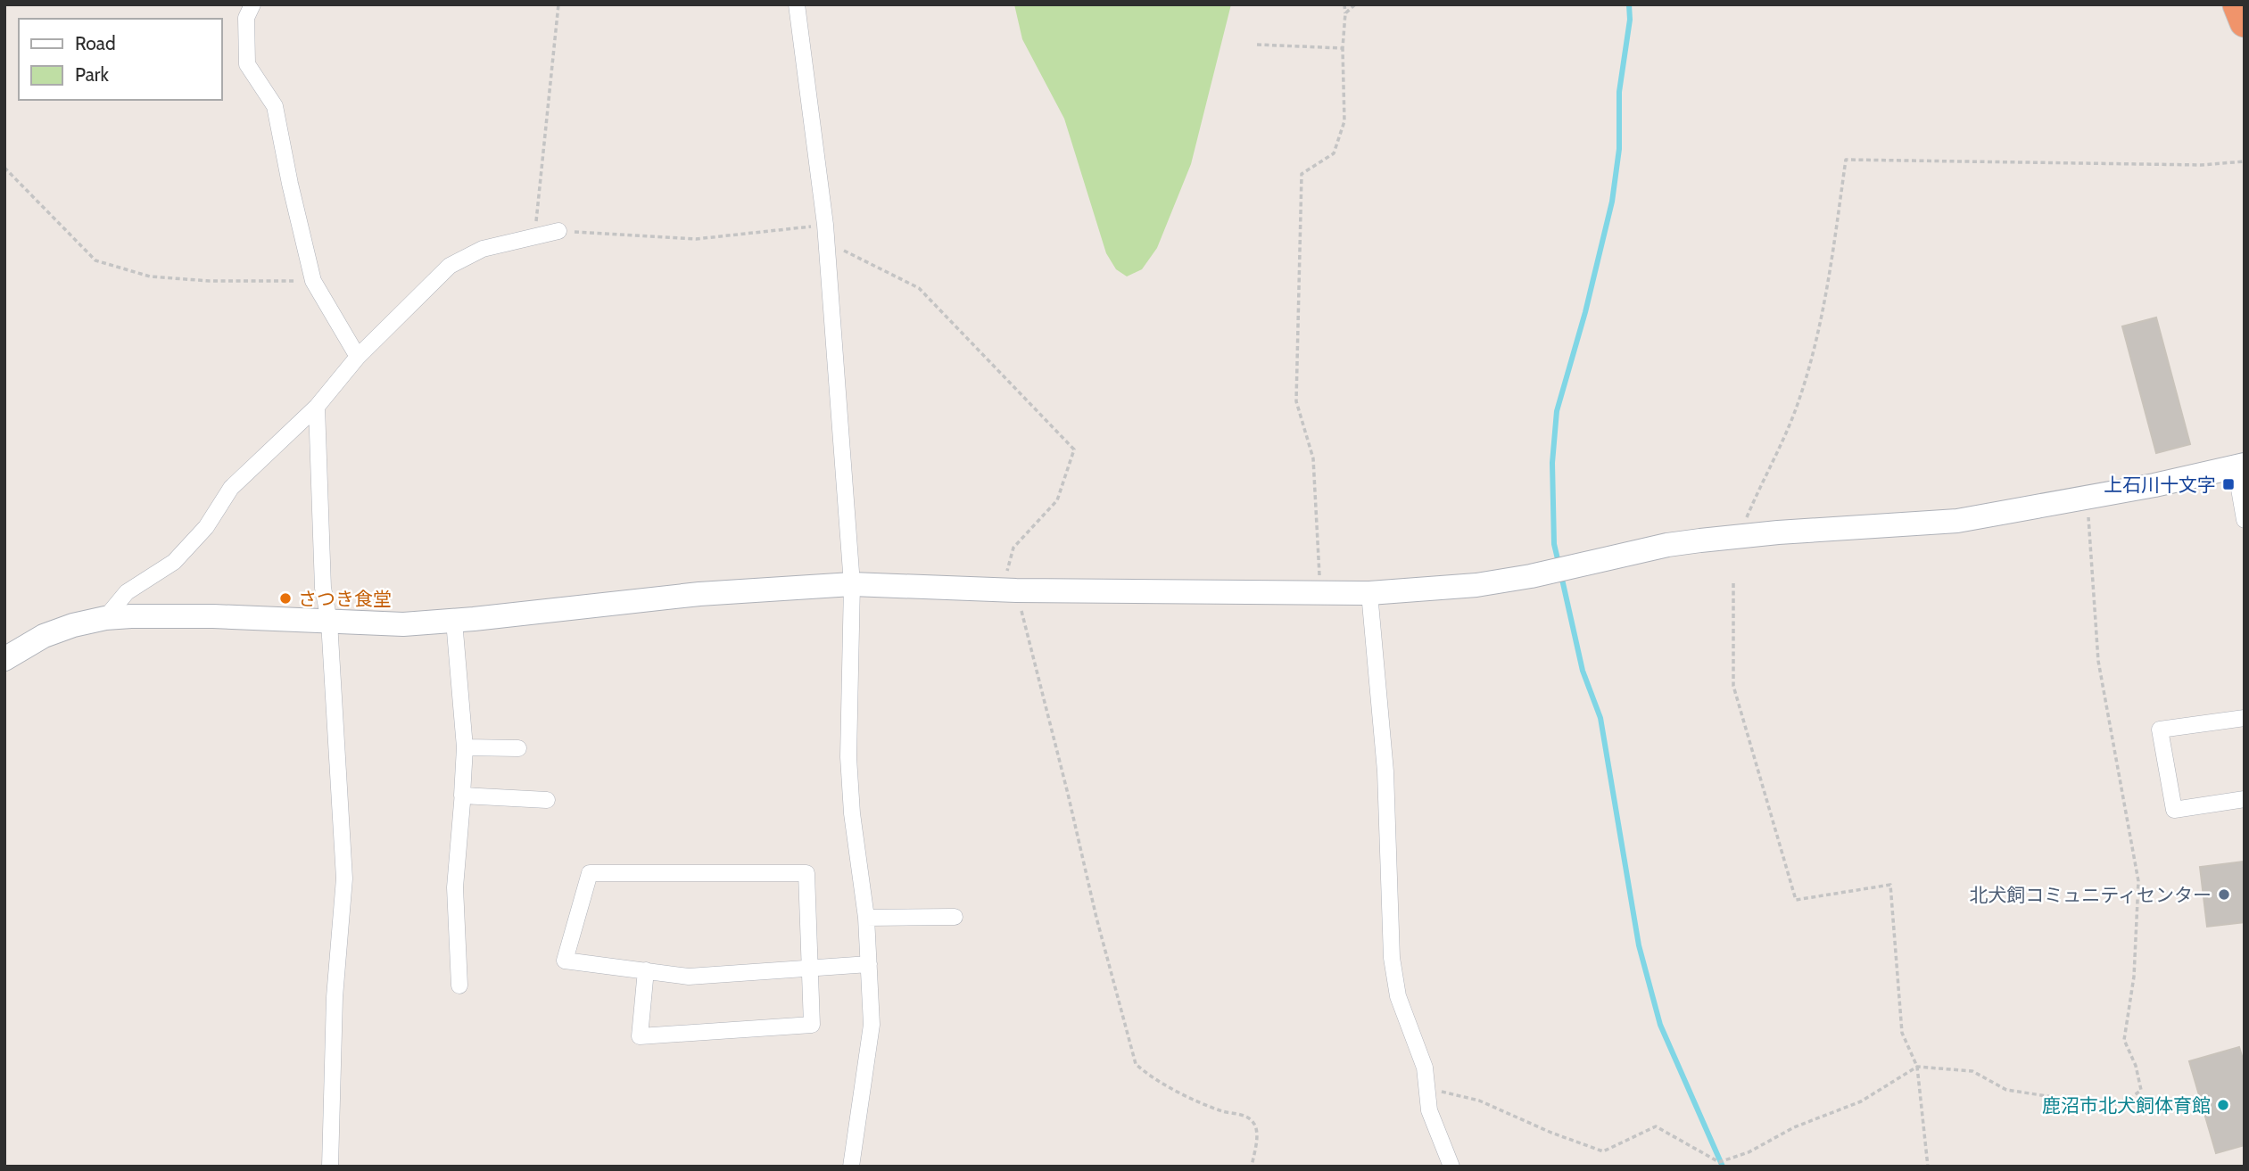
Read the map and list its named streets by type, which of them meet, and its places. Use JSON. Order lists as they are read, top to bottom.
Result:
{
  "places": {
    "transit": ["上石川十文字"],
    "other": ["さつき食堂", "北犬飼コミュニティセンター", "鹿沼市北犬飼体育館"]
  },
  "legend": ["Road", "Park"]
}
